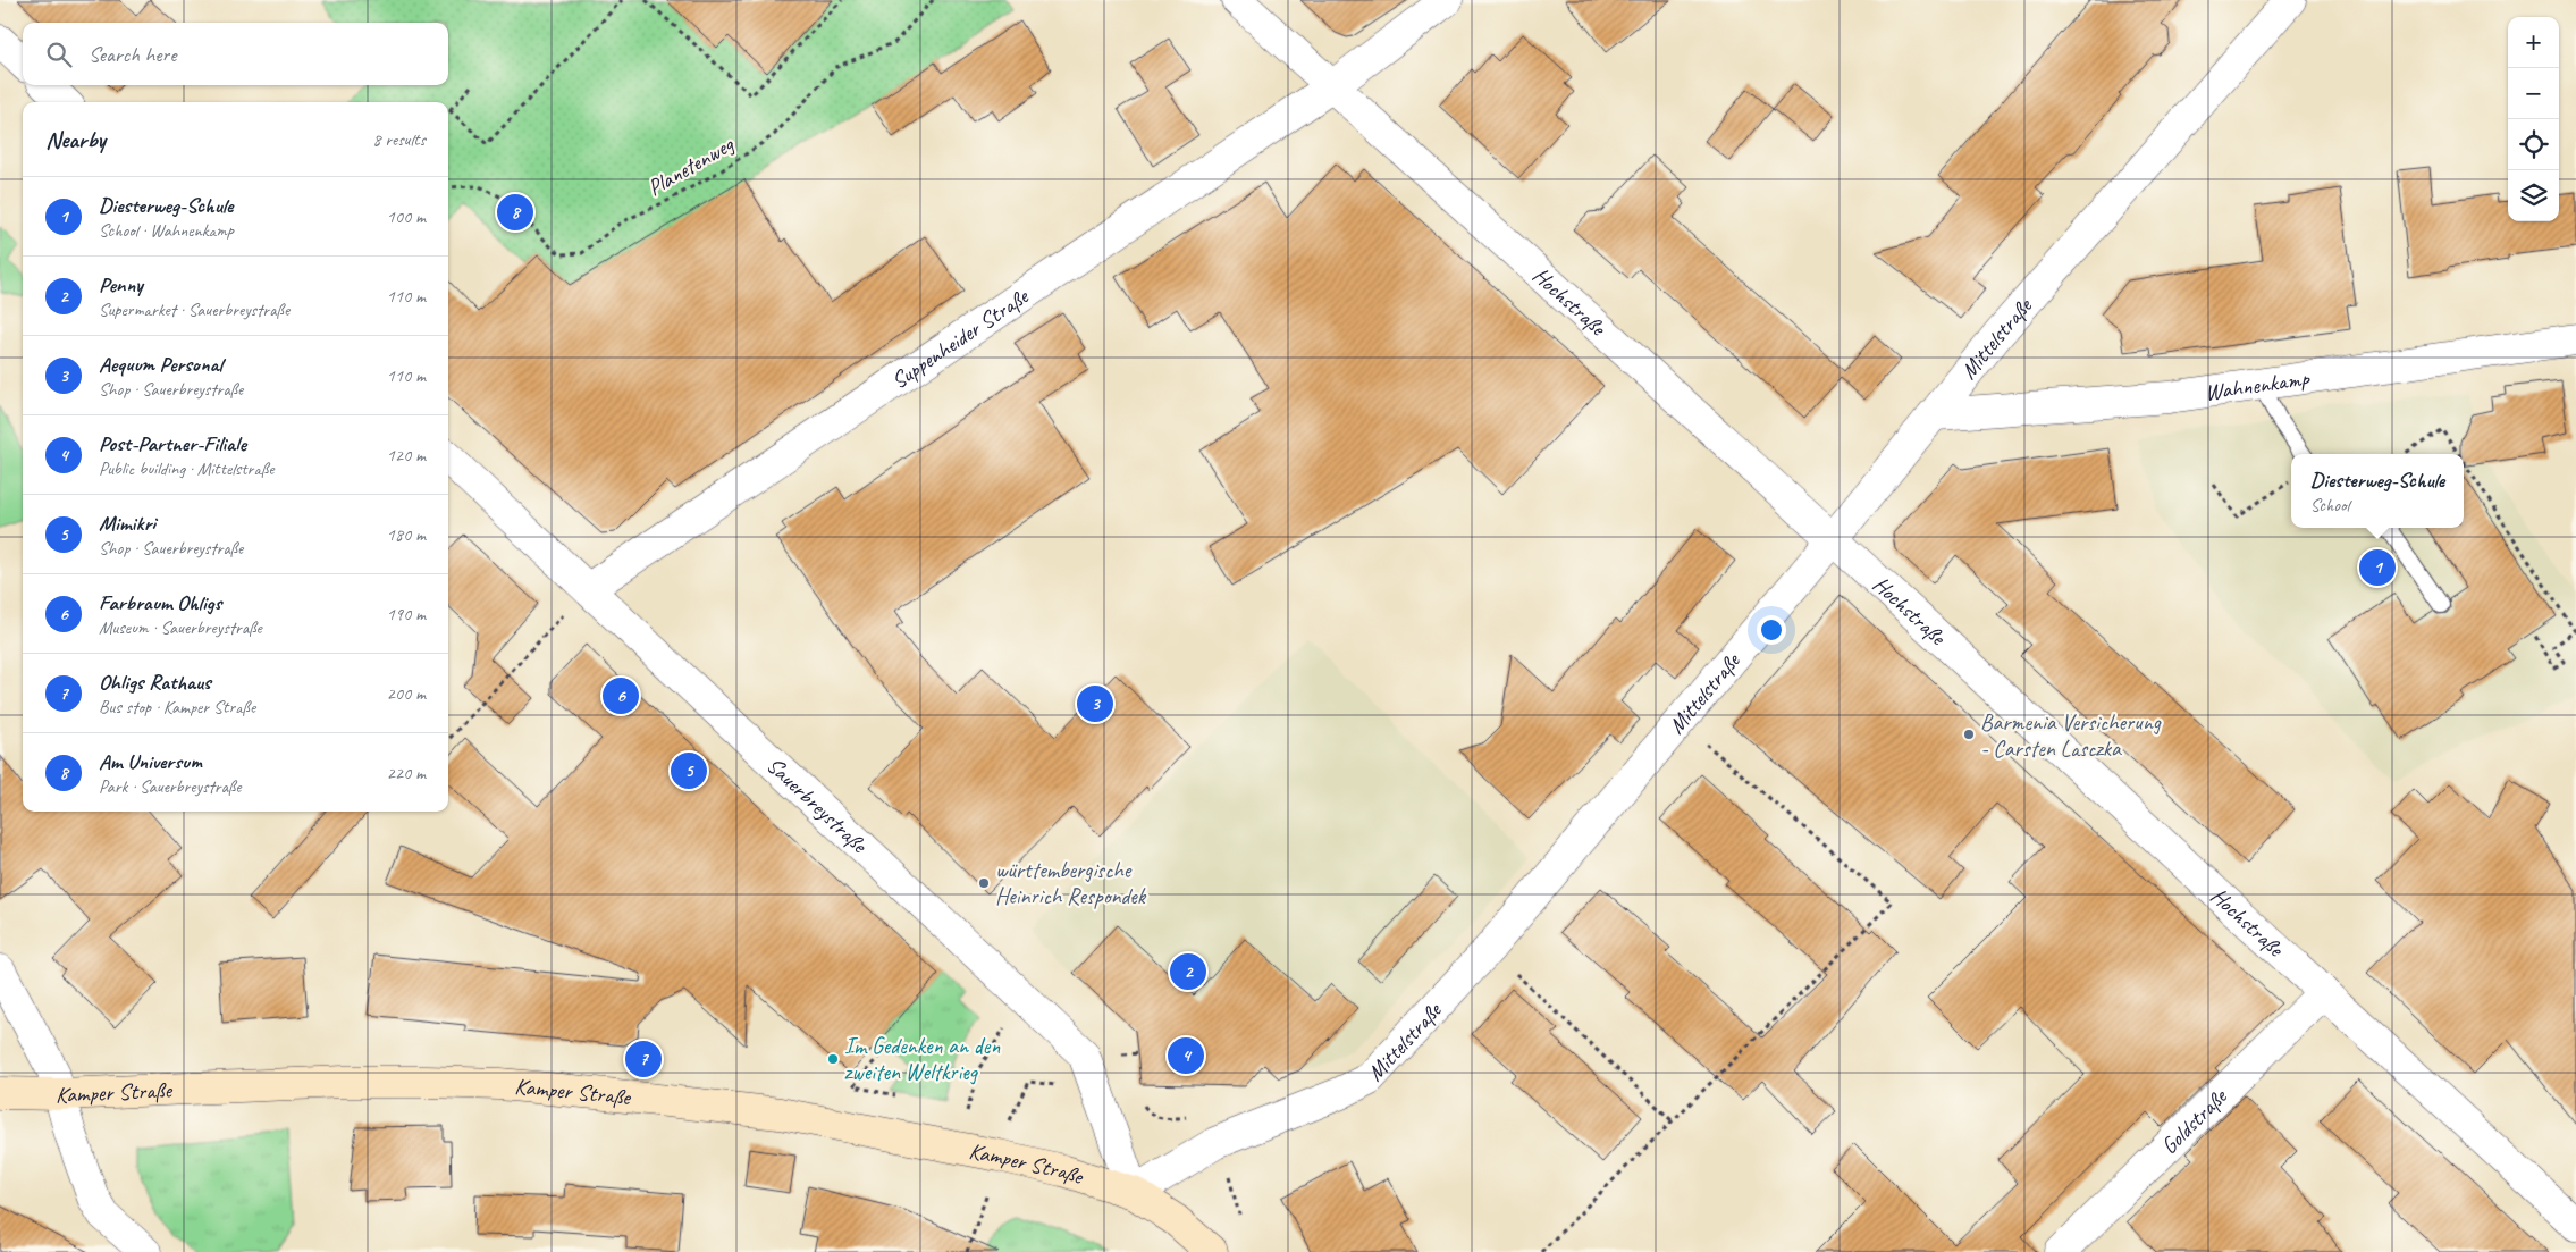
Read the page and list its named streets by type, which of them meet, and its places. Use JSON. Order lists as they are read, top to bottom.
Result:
{
  "streets": {
    "main road": ["Kamper Straße"],
    "street": [
      "Hochstraße",
      "Suppenheider Straße",
      "Mittelstraße",
      "Wahnenkamp",
      "Sauerbreystraße",
      "Goldstraße"
    ],
    "path": ["Planetenweg"]
  },
  "crossings": [
    ["Hochstraße", "Suppenheider Straße"],
    ["Hochstraße", "Mittelstraße"],
    ["Hochstraße", "Goldstraße"],
    ["Suppenheider Straße", "Sauerbreystraße"],
    ["Mittelstraße", "Wahnenkamp"],
    ["Mittelstraße", "Sauerbreystraße"],
    ["Mittelstraße", "Kamper Straße"],
    ["Sauerbreystraße", "Kamper Straße"]
  ],
  "places": ["Barmenia Versicherung - Carsten Lasczka", "württembergische Heinrich Respondek", "Im Gedenken an den zweiten Weltkrieg"],
  "page": {
    "map_buttons": ["+", "−"],
    "search": "Search here",
    "heading": ["Nearby", "8 results"],
    "list": [
      {
        "mark": "1",
        "name": "Diesterweg-Schule",
        "note": "School · Wahnenkamp",
        "value": "100 m"
      },
      {
        "mark": "2",
        "name": "Penny",
        "note": "Supermarket · Sauerbreystraße",
        "value": "110 m"
      },
      {
        "mark": "3",
        "name": "Aequum Personal",
        "note": "Shop · Sauerbreystraße",
        "value": "110 m"
      },
      {
        "mark": "4",
        "name": "Post-Partner-Filiale",
        "note": "Public building · Mittelstraße",
        "value": "120 m"
      },
      {
        "mark": "5",
        "name": "Mimikri",
        "note": "Shop · Sauerbreystraße",
        "value": "180 m"
      },
      {
        "mark": "6",
        "name": "Farbraum Ohligs",
        "note": "Museum · Sauerbreystraße",
        "value": "190 m"
      },
      {
        "mark": "7",
        "name": "Ohligs Rathaus",
        "note": "Bus stop · Kamper Straße",
        "value": "200 m"
      },
      {
        "mark": "8",
        "name": "Am Universum",
        "note": "Park · Sauerbreystraße",
        "value": "220 m"
      }
    ],
    "pins": [
      "8",
      "1",
      "6",
      "3",
      "5",
      "2",
      "4",
      "7"
    ],
    "popup": ["Diesterweg-Schule", "School"]
  }
}
